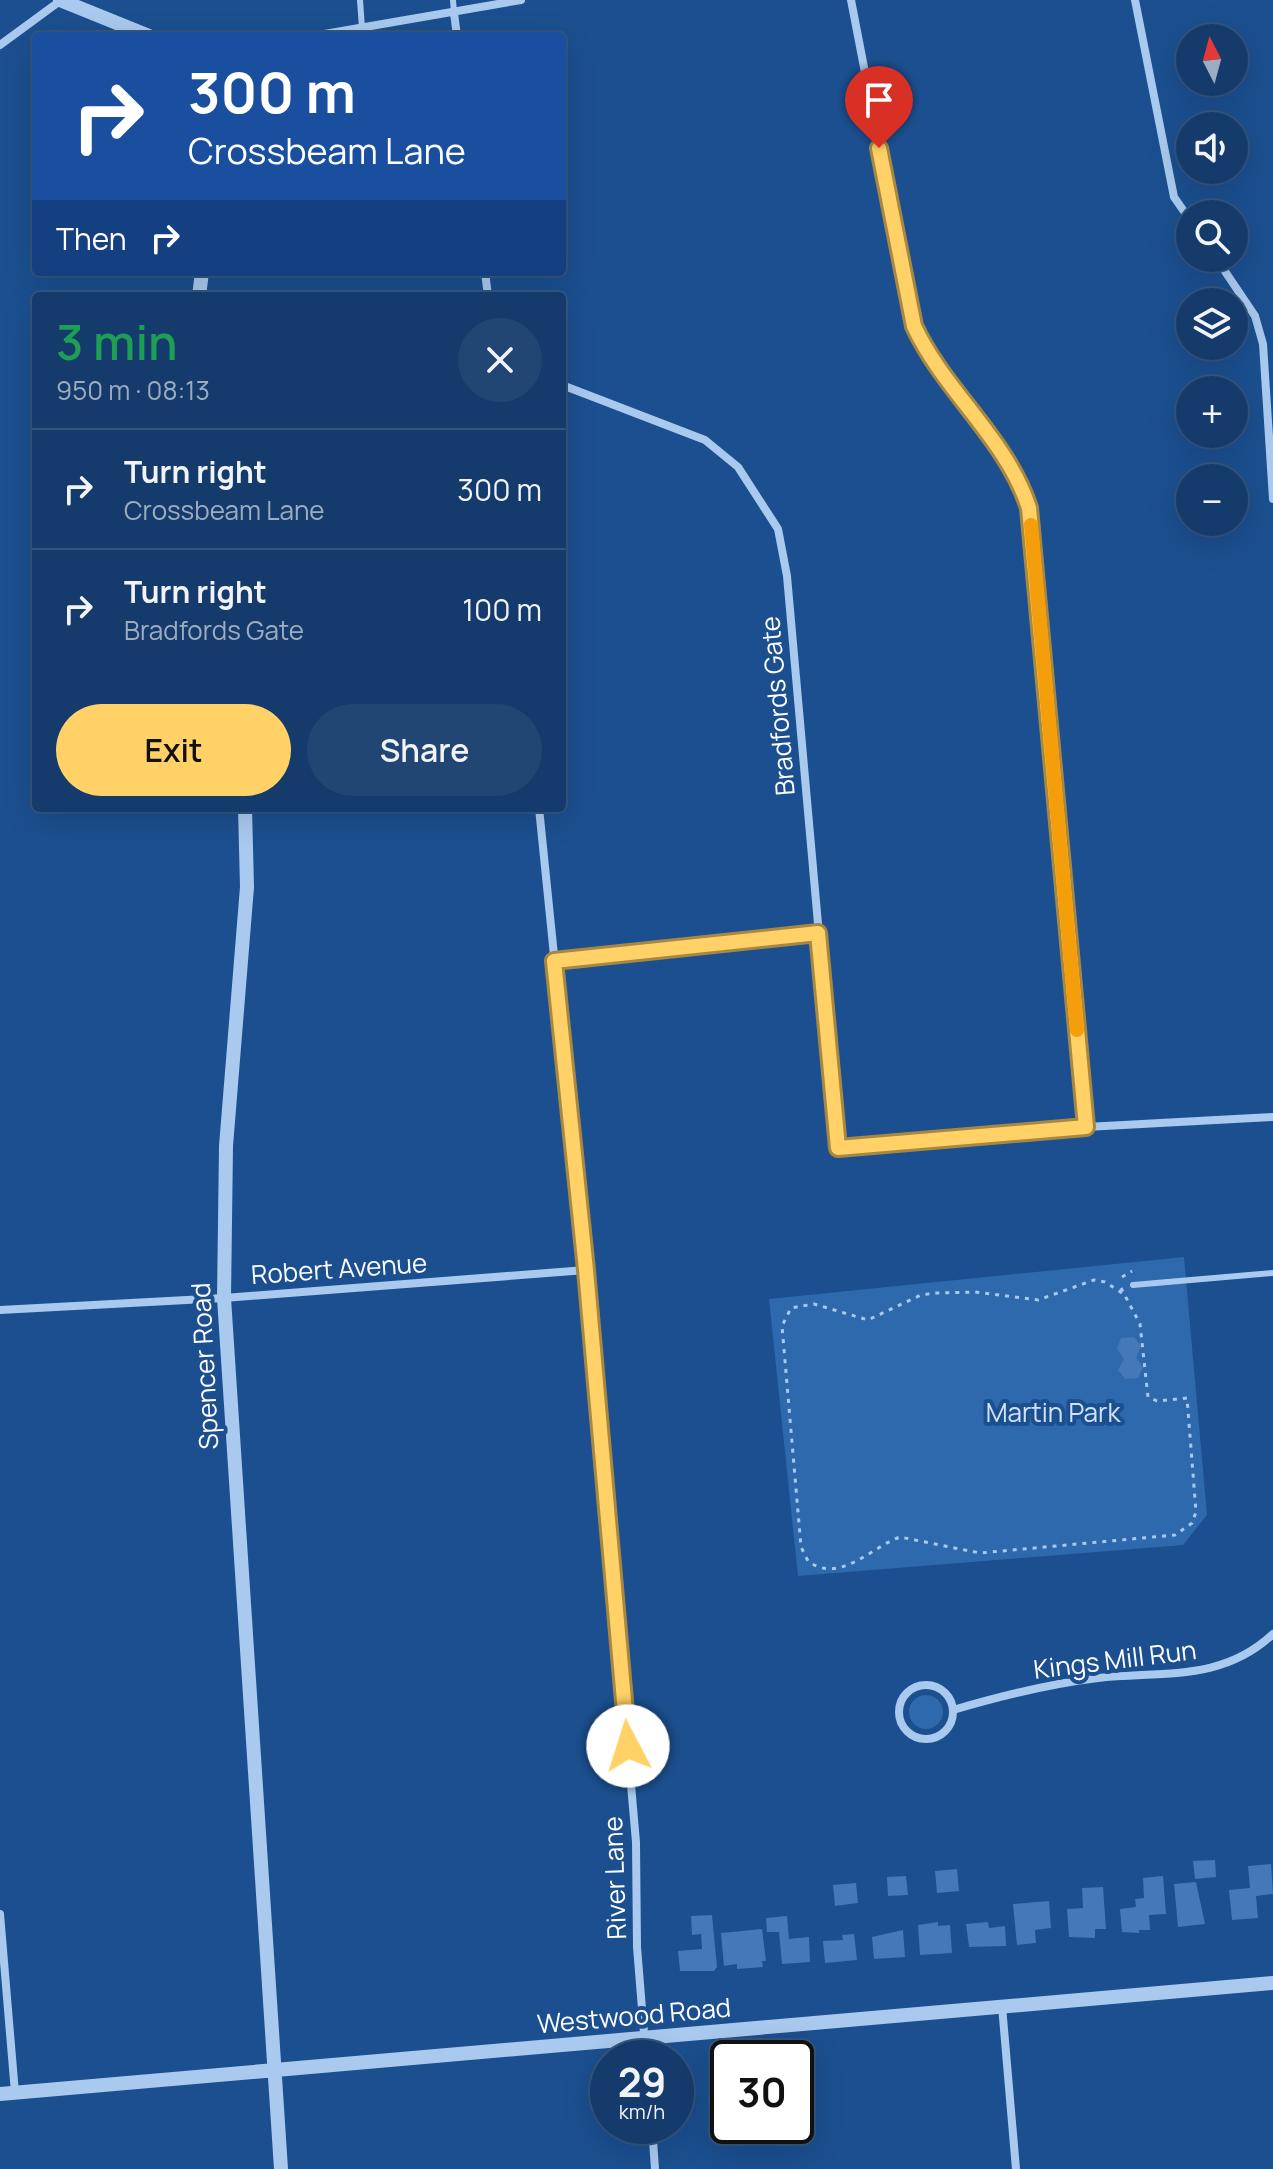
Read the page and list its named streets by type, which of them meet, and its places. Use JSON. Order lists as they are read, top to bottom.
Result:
{
  "streets": {
    "street": [
      "Bradfords Gate",
      "Robert Avenue",
      "Spencer Road",
      "Kings Mill Run",
      "River Lane",
      "Westwood Road"
    ]
  },
  "crossings": [
    ["Robert Avenue", "Spencer Road"],
    ["Robert Avenue", "River Lane"],
    ["Spencer Road", "Westwood Road"],
    ["River Lane", "Westwood Road"]
  ],
  "parks": ["Martin Park"],
  "north": "top",
  "page": {
    "map_buttons": ["+", "−"],
    "turn": ["300 m", "Crossbeam Lane"],
    "then": "Then",
    "heading": ["3 min", "950 m · 08:13"],
    "list": [
      {
        "name": "Turn right",
        "note": "Crossbeam Lane",
        "value": "300 m"
      },
      {
        "name": "Turn right",
        "note": "Bradfords Gate",
        "value": "100 m"
      }
    ],
    "buttons": ["Exit", "Share"],
    "speed": "29 km/h",
    "limit": "30"
  }
}
